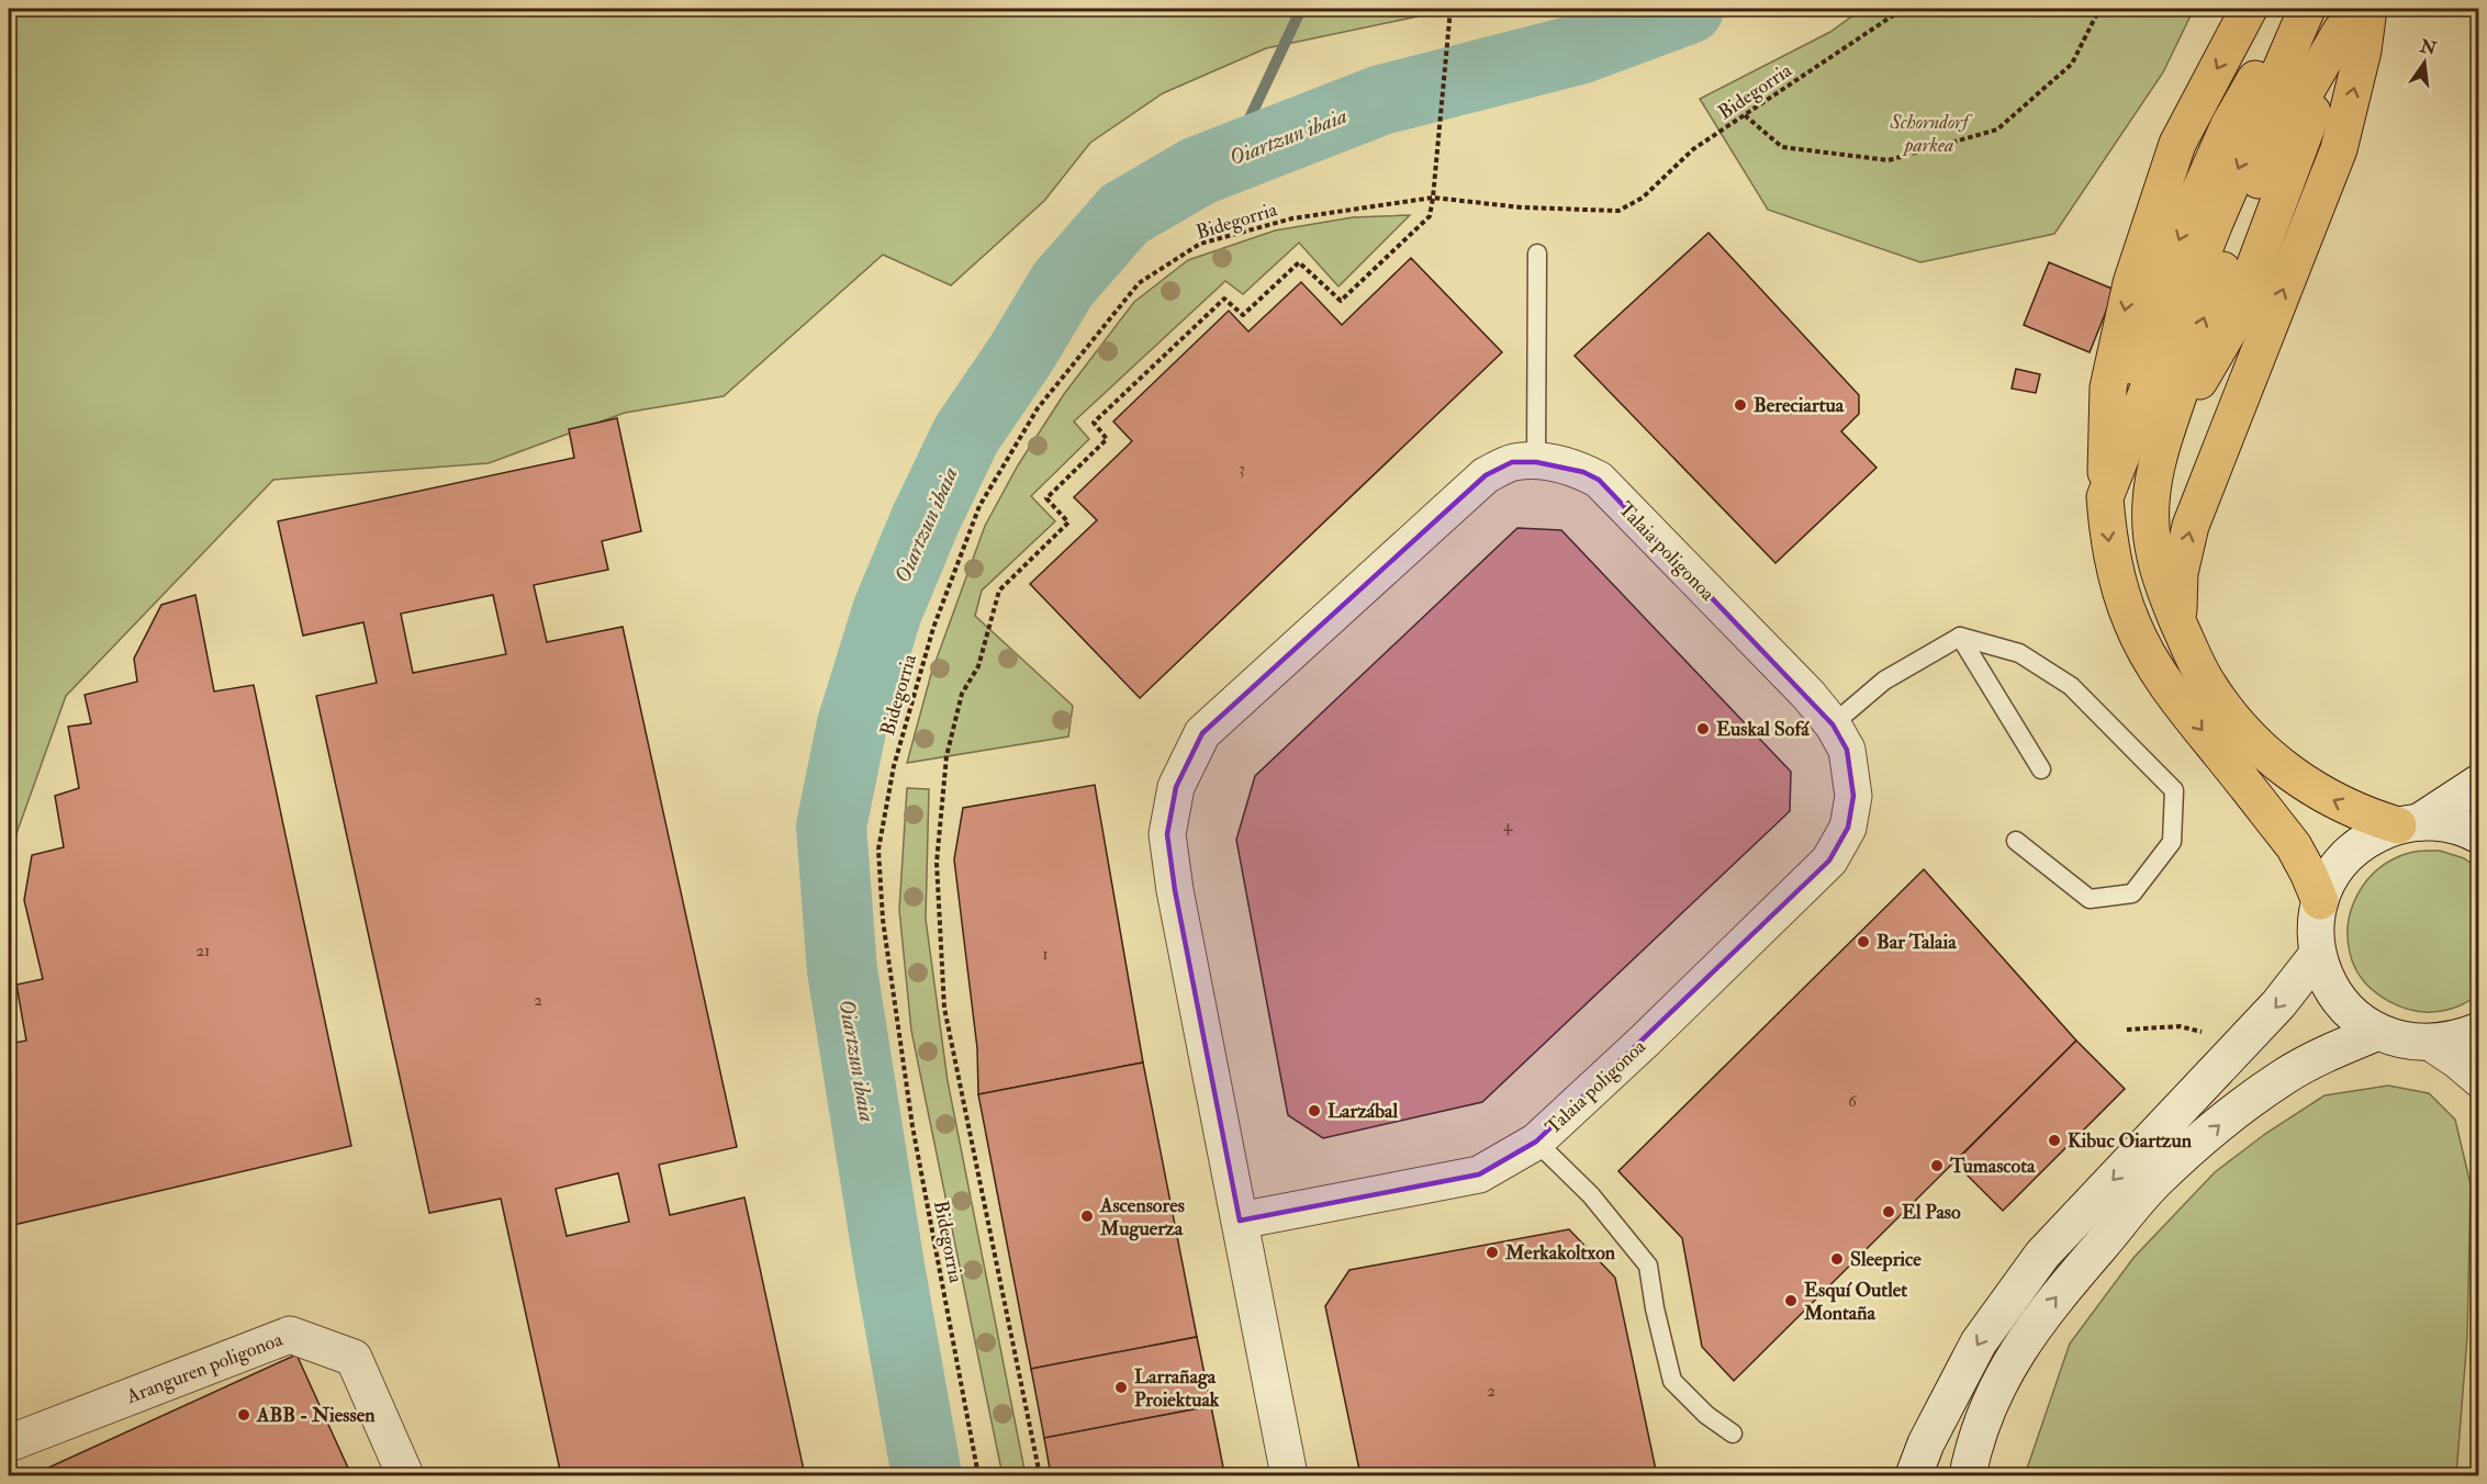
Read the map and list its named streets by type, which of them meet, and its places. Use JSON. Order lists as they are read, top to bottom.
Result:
{
  "streets": {
    "street": ["Talaia poligonoa", "Aranguren poligonoa"],
    "path": ["Bidegorria"]
  },
  "water": ["Oiartzun ibaia"],
  "parks": ["Schorndorf parkea"],
  "places": [
    "Bereciartua",
    "Euskal Sofá",
    "Bar Talaia",
    "Larzábal",
    "Kibuc Oiartzun",
    "Tumascota",
    "El Paso",
    "Ascensores Muguerza",
    "Merkakoltxon",
    "Sleeprice",
    "Esquí Outlet Montaña",
    "Larrañaga Proiektuak",
    "ABB - Niessen"
  ],
  "house_numbers": [
    "3",
    "4",
    "21",
    "1",
    "2",
    "6",
    "2"
  ],
  "north": "top"
}
